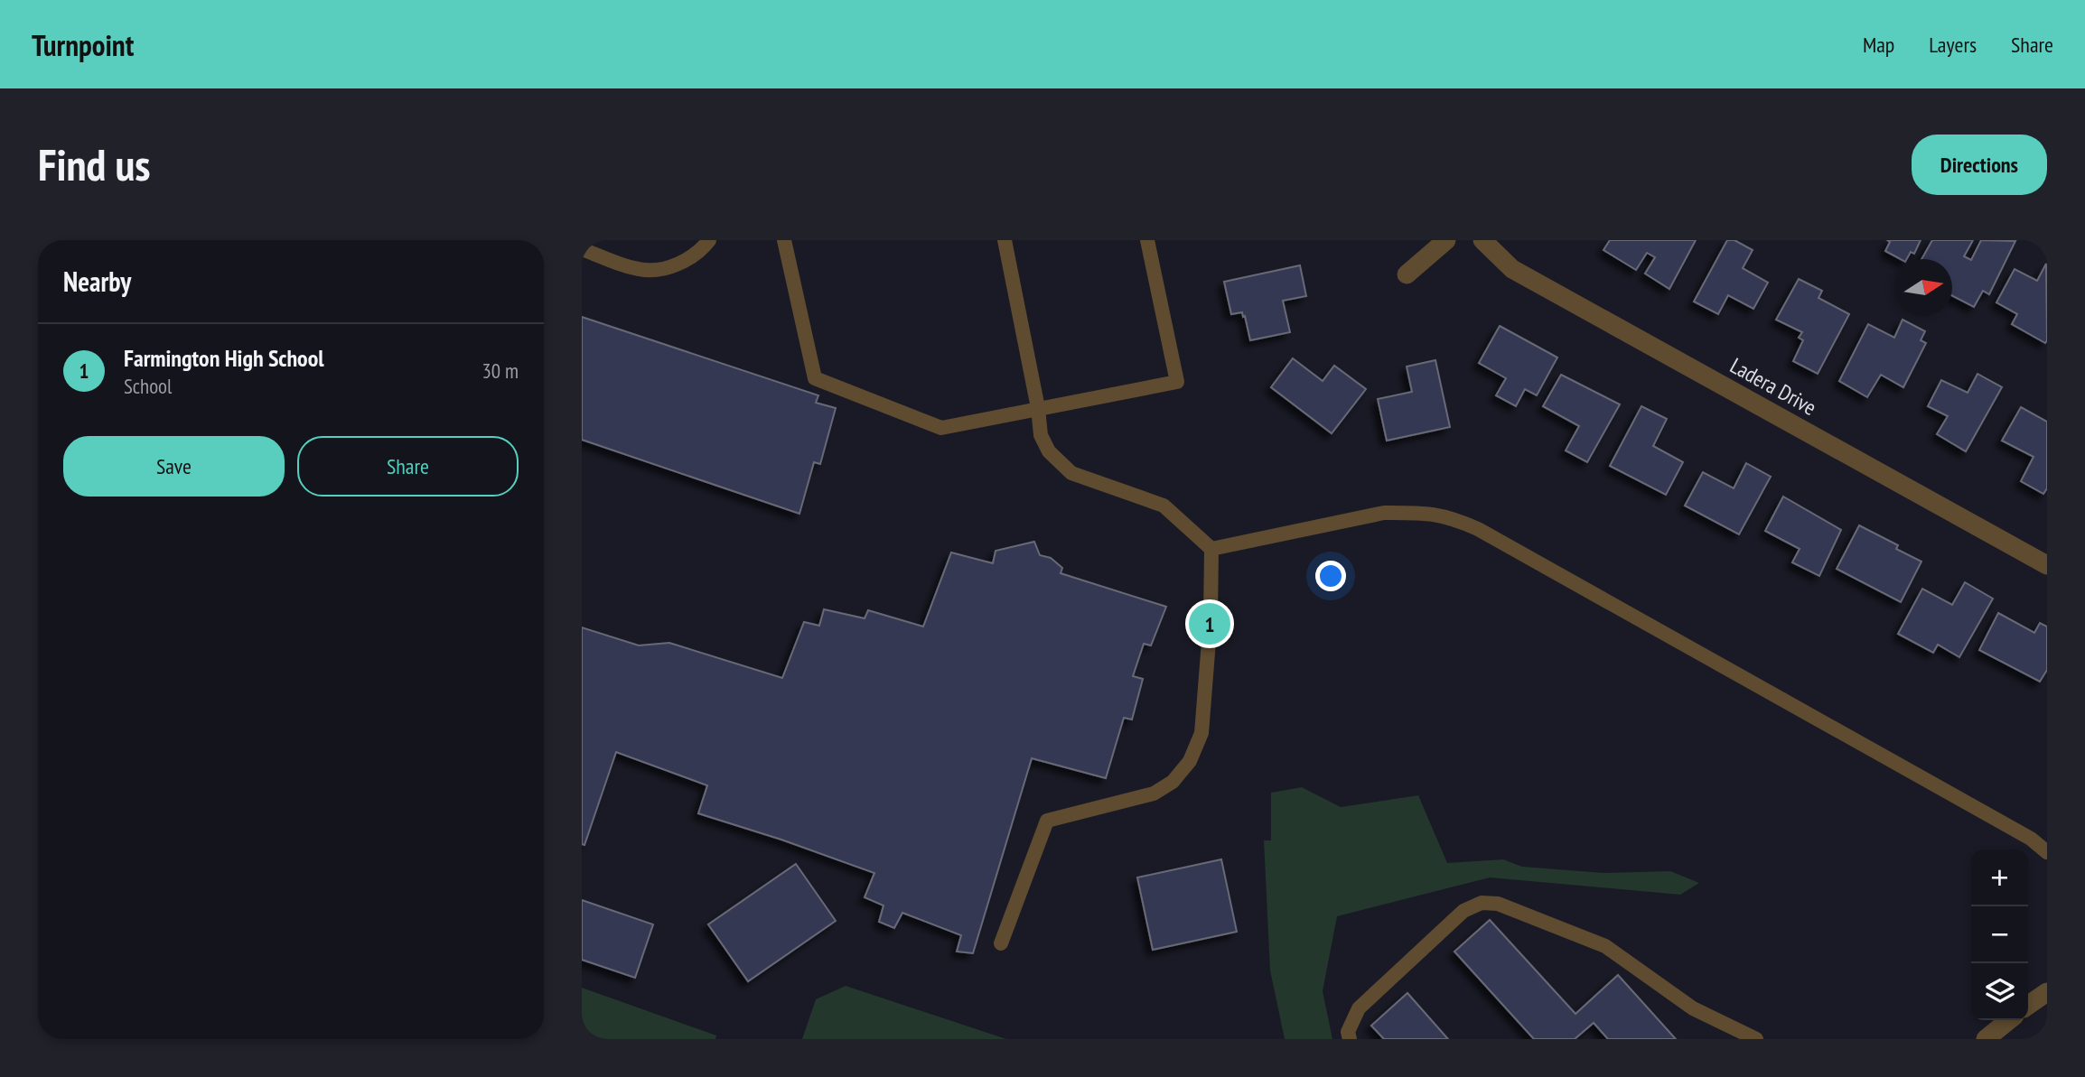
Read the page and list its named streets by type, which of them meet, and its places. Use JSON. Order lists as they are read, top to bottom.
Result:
{
  "streets": {
    "street": ["Ladera Drive"]
  },
  "north": "right",
  "page": {
    "header": "Turnpoint",
    "nav": ["Map", "Layers", "Share"],
    "buttons": [
      "Directions",
      ["Save", "Share"]
    ],
    "title": "Find us",
    "heading": "Nearby",
    "list": [
      {
        "mark": "1",
        "name": "Farmington High School",
        "note": "School",
        "value": "30 m"
      }
    ],
    "pins": "1",
    "map_buttons": ["+", "−"]
  }
}
